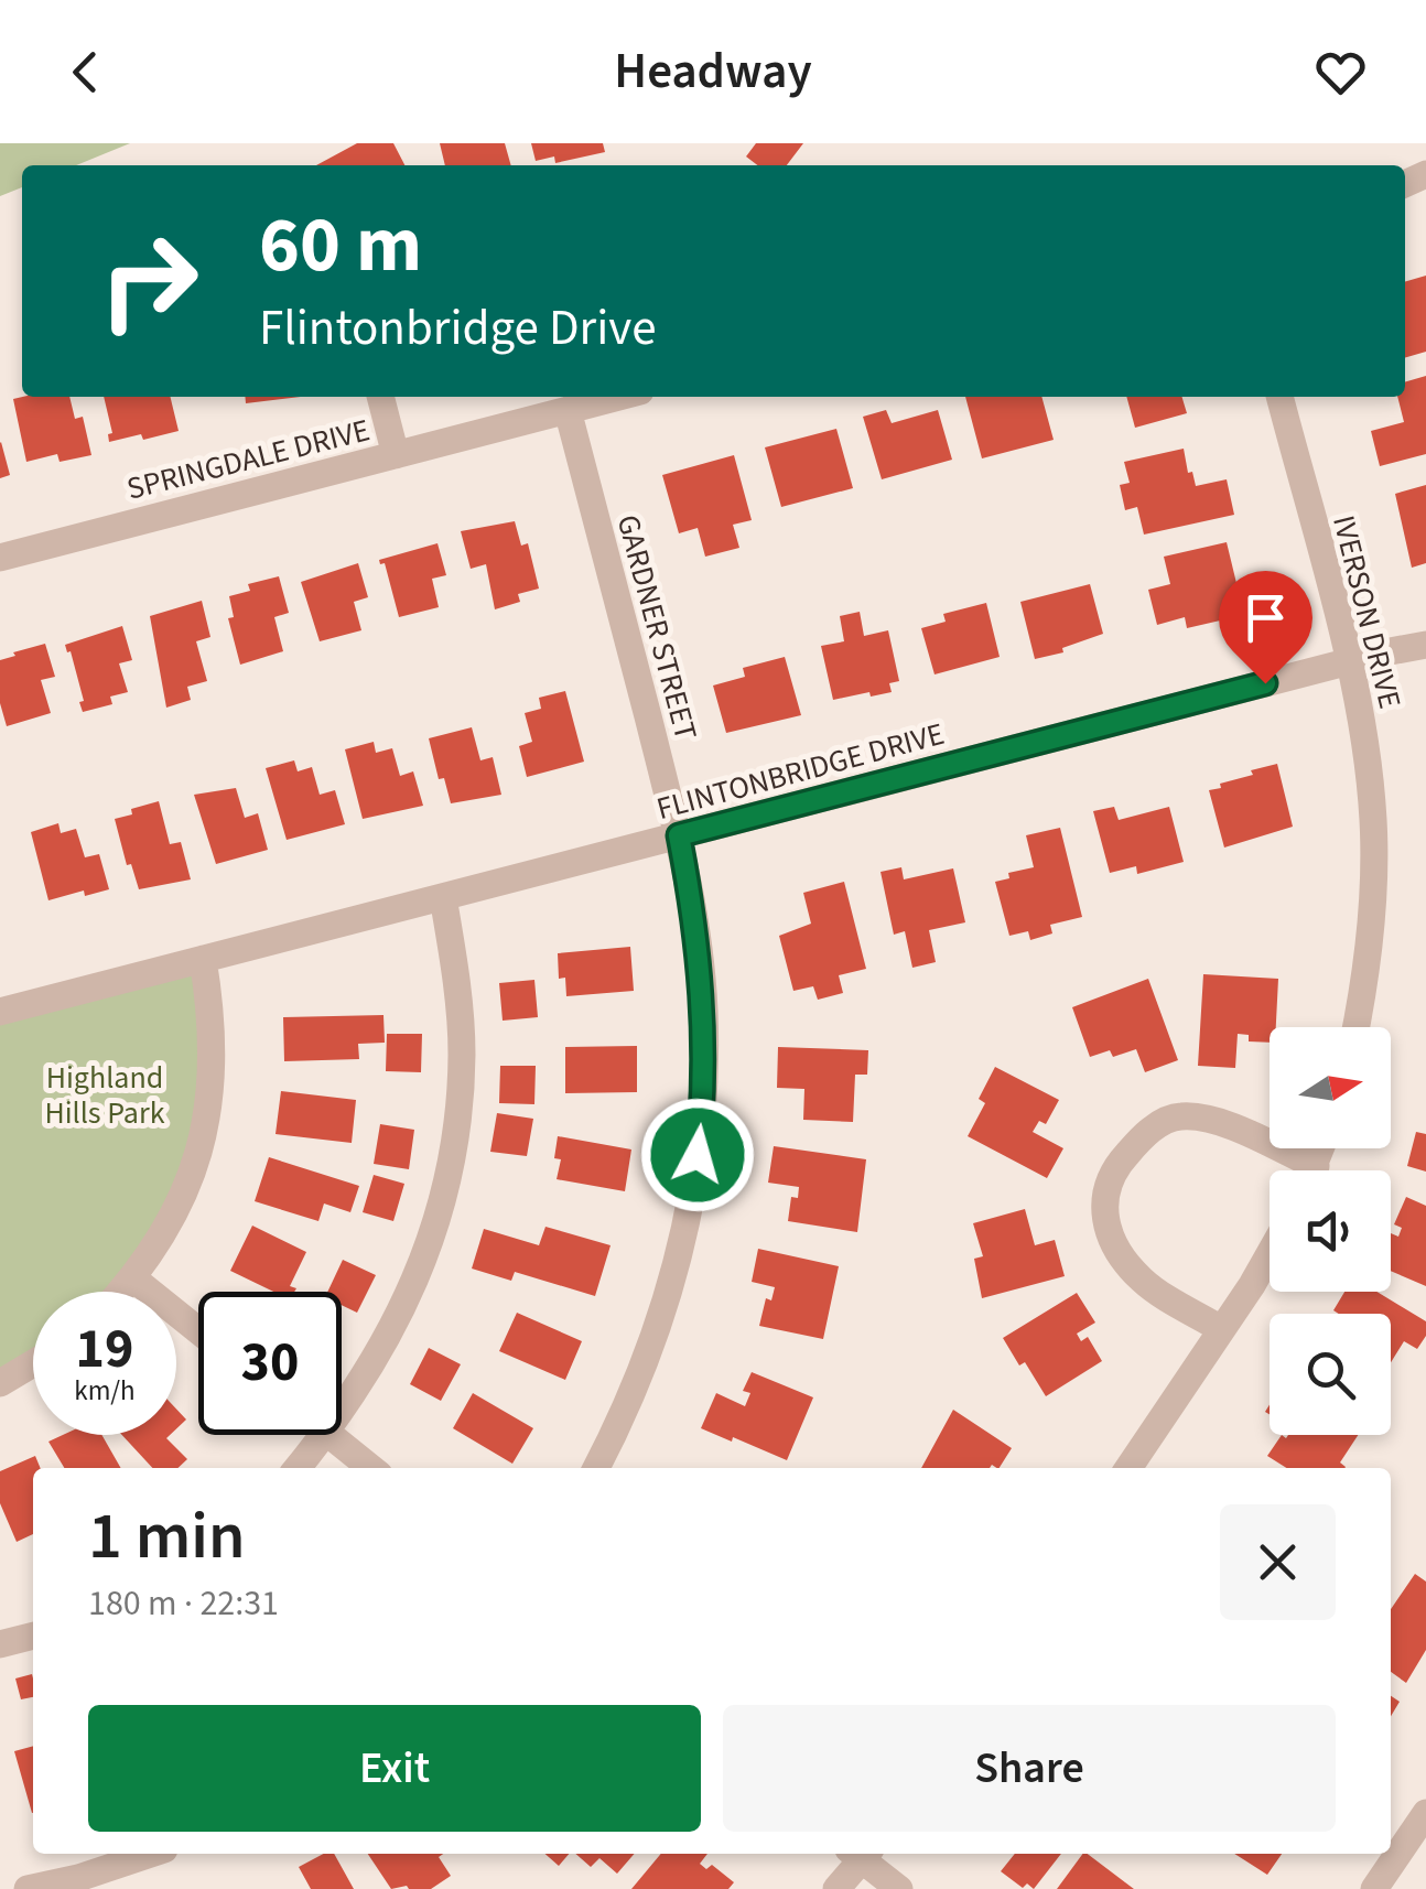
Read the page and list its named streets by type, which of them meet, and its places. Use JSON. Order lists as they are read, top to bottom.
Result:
{
  "streets": {
    "street": [
      "SPRINGDALE DRIVE",
      "IVERSON DRIVE",
      "GARDNER STREET",
      "FLINTONBRIDGE DRIVE"
    ]
  },
  "crossings": [
    ["SPRINGDALE DRIVE", "GARDNER STREET"],
    ["IVERSON DRIVE", "FLINTONBRIDGE DRIVE"],
    ["GARDNER STREET", "FLINTONBRIDGE DRIVE"]
  ],
  "parks": ["Highland Hills Park"],
  "north": "right",
  "page": {
    "header": "Headway",
    "turn": ["60 m", "Flintonbridge Drive"],
    "speed": "19 km/h",
    "limit": "30",
    "heading": ["1 min", "180 m · 22:31"],
    "buttons": ["Exit", "Share"]
  }
}
